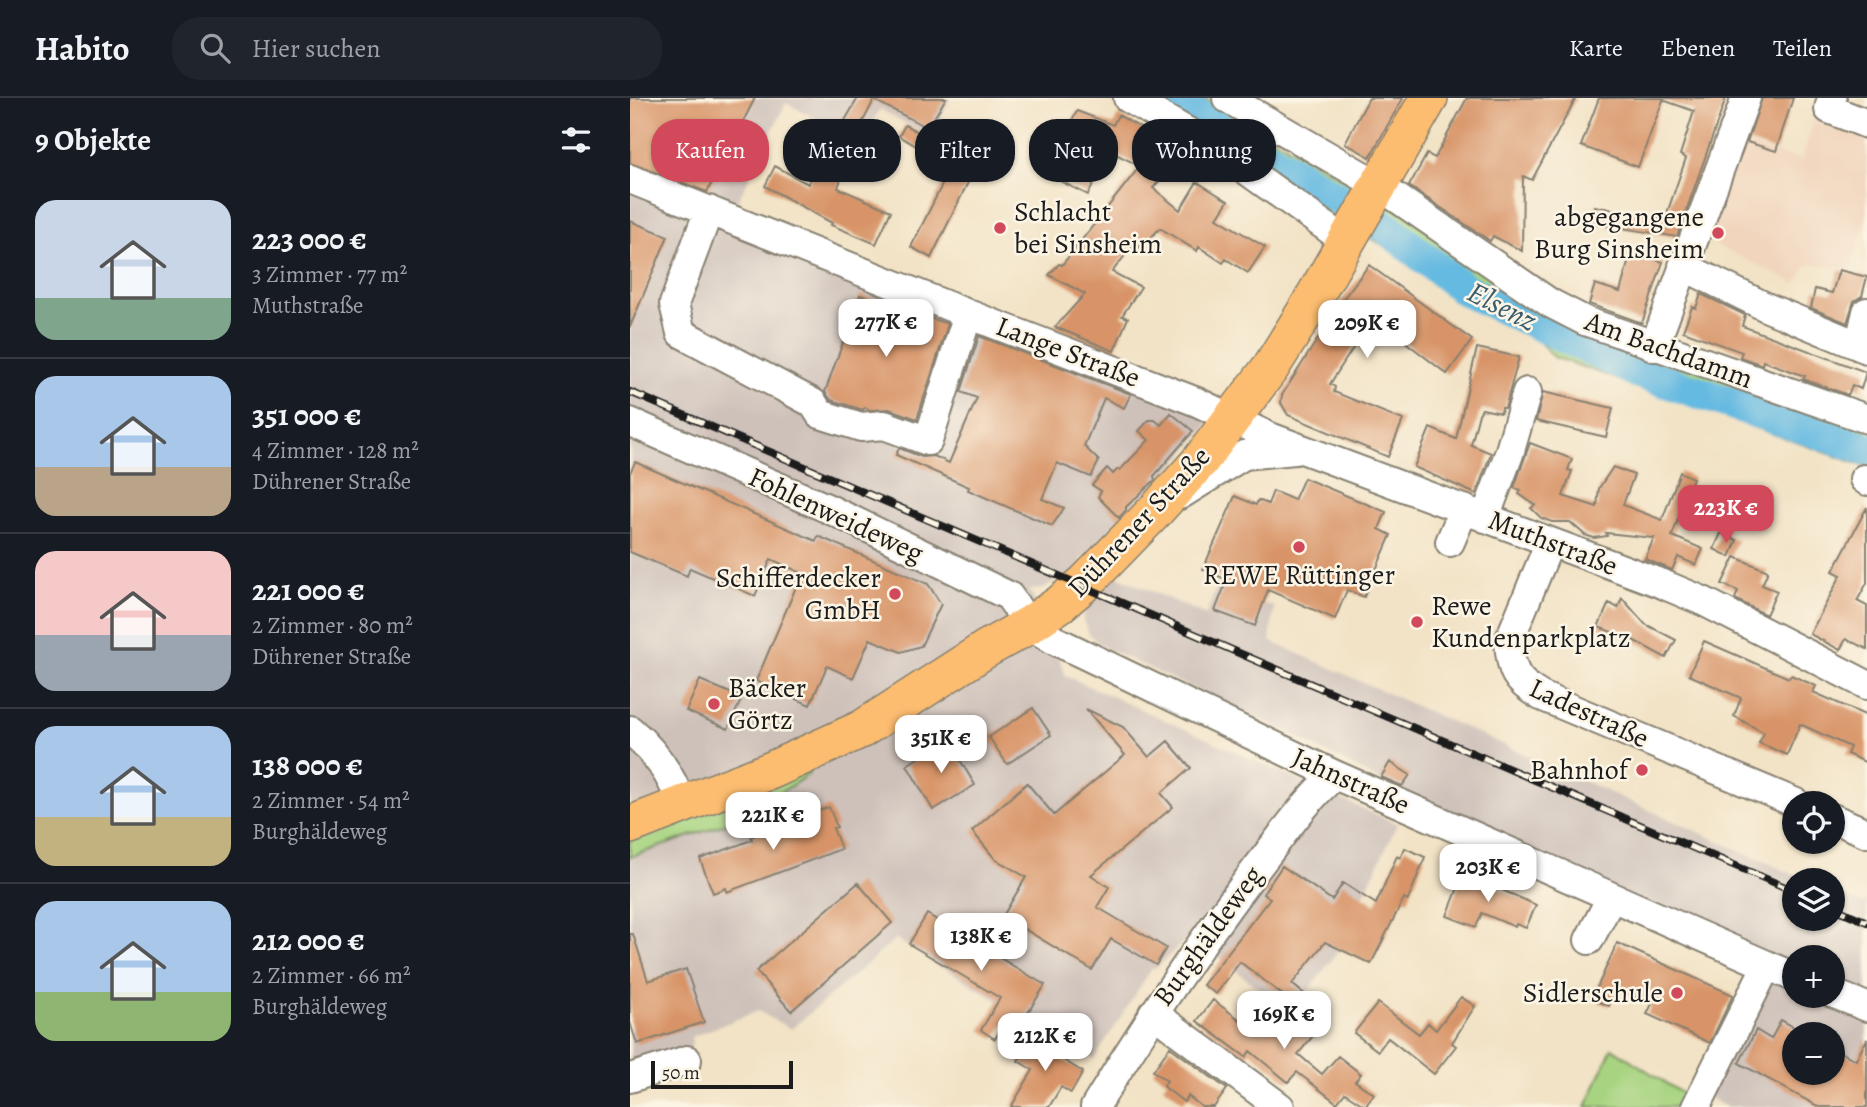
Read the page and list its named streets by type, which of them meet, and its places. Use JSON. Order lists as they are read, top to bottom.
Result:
{
  "streets": {
    "main road": ["Dührener Straße"],
    "street": [
      "Am Bachdamm",
      "Lange Straße",
      "Fohlenweideweg",
      "Muthstraße",
      "Ladestraße",
      "Jahnstraße",
      "Burghäldeweg"
    ]
  },
  "crossings": [
    ["Am Bachdamm", "Dührener Straße"],
    ["Lange Straße", "Dührener Straße"],
    ["Lange Straße", "Muthstraße"],
    ["Fohlenweideweg", "Dührener Straße"],
    ["Fohlenweideweg", "Jahnstraße"],
    ["Dührener Straße", "Muthstraße"],
    ["Dührener Straße", "Jahnstraße"],
    ["Muthstraße", "Ladestraße"],
    ["Jahnstraße", "Burghäldeweg"]
  ],
  "water": ["Elsenz"],
  "places": [
    "Schlacht bei Sinsheim",
    "abgegangene Burg Sinsheim",
    "REWE Rüttinger",
    "Schifferdecker GmbH",
    "Rewe Kundenparkplatz",
    "Bäcker Görtz",
    "Bahnhof",
    "Sidlerschule"
  ],
  "scale_bar": "50 m",
  "page": {
    "header": "Habito",
    "search": "Hier suchen",
    "nav": ["Karte", "Ebenen", "Teilen"],
    "heading": "9 Objekte",
    "chip": [
      "Kaufen",
      "Mieten",
      "Filter",
      "Neu",
      "Wohnung"
    ],
    "list": [
      {
        "name": "223 000 €",
        "note": "3 Zimmer · 77 m² · Muthstraße"
      },
      {
        "name": "351 000 €",
        "note": "4 Zimmer · 128 m² · Dührener Straße"
      },
      {
        "name": "221 000 €",
        "note": "2 Zimmer · 80 m² · Dührener Straße"
      },
      {
        "name": "138 000 €",
        "note": "2 Zimmer · 54 m² · Burghäldeweg"
      },
      {
        "name": "212 000 €",
        "note": "2 Zimmer · 66 m² · Burghäldeweg"
      }
    ],
    "price": [
      "277K €",
      "209K €",
      "223K €",
      "351K €",
      "221K €",
      "203K €",
      "138K €",
      "169K €",
      "212K €"
    ],
    "map_buttons": ["+", "−"],
    "scale": "50 m"
  }
}
